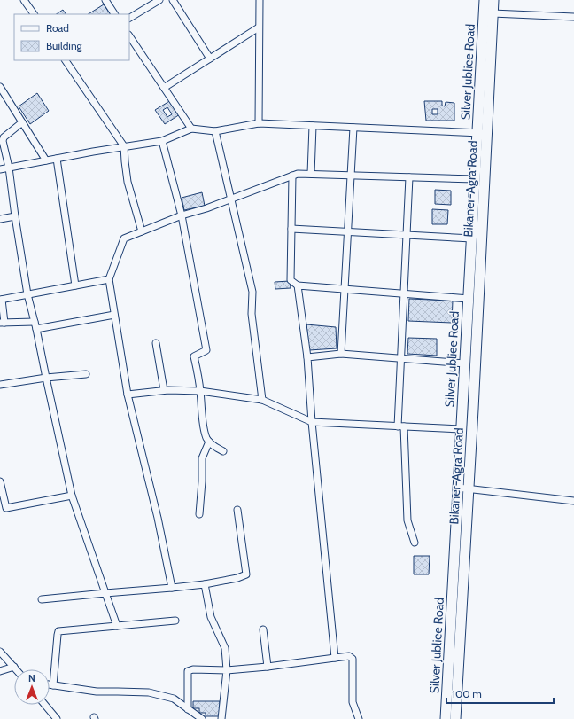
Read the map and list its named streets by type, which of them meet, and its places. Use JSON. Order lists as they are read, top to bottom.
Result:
{
  "streets": {
    "main road": ["Silver Jubliee Road", "Bikaner-Agra Road"]
  },
  "crossings": [
    ["Silver Jubliee Road", "Bikaner-Agra Road"]
  ],
  "legend": ["Road", "Building"],
  "scale_bar": "100 m",
  "north": "top"
}
